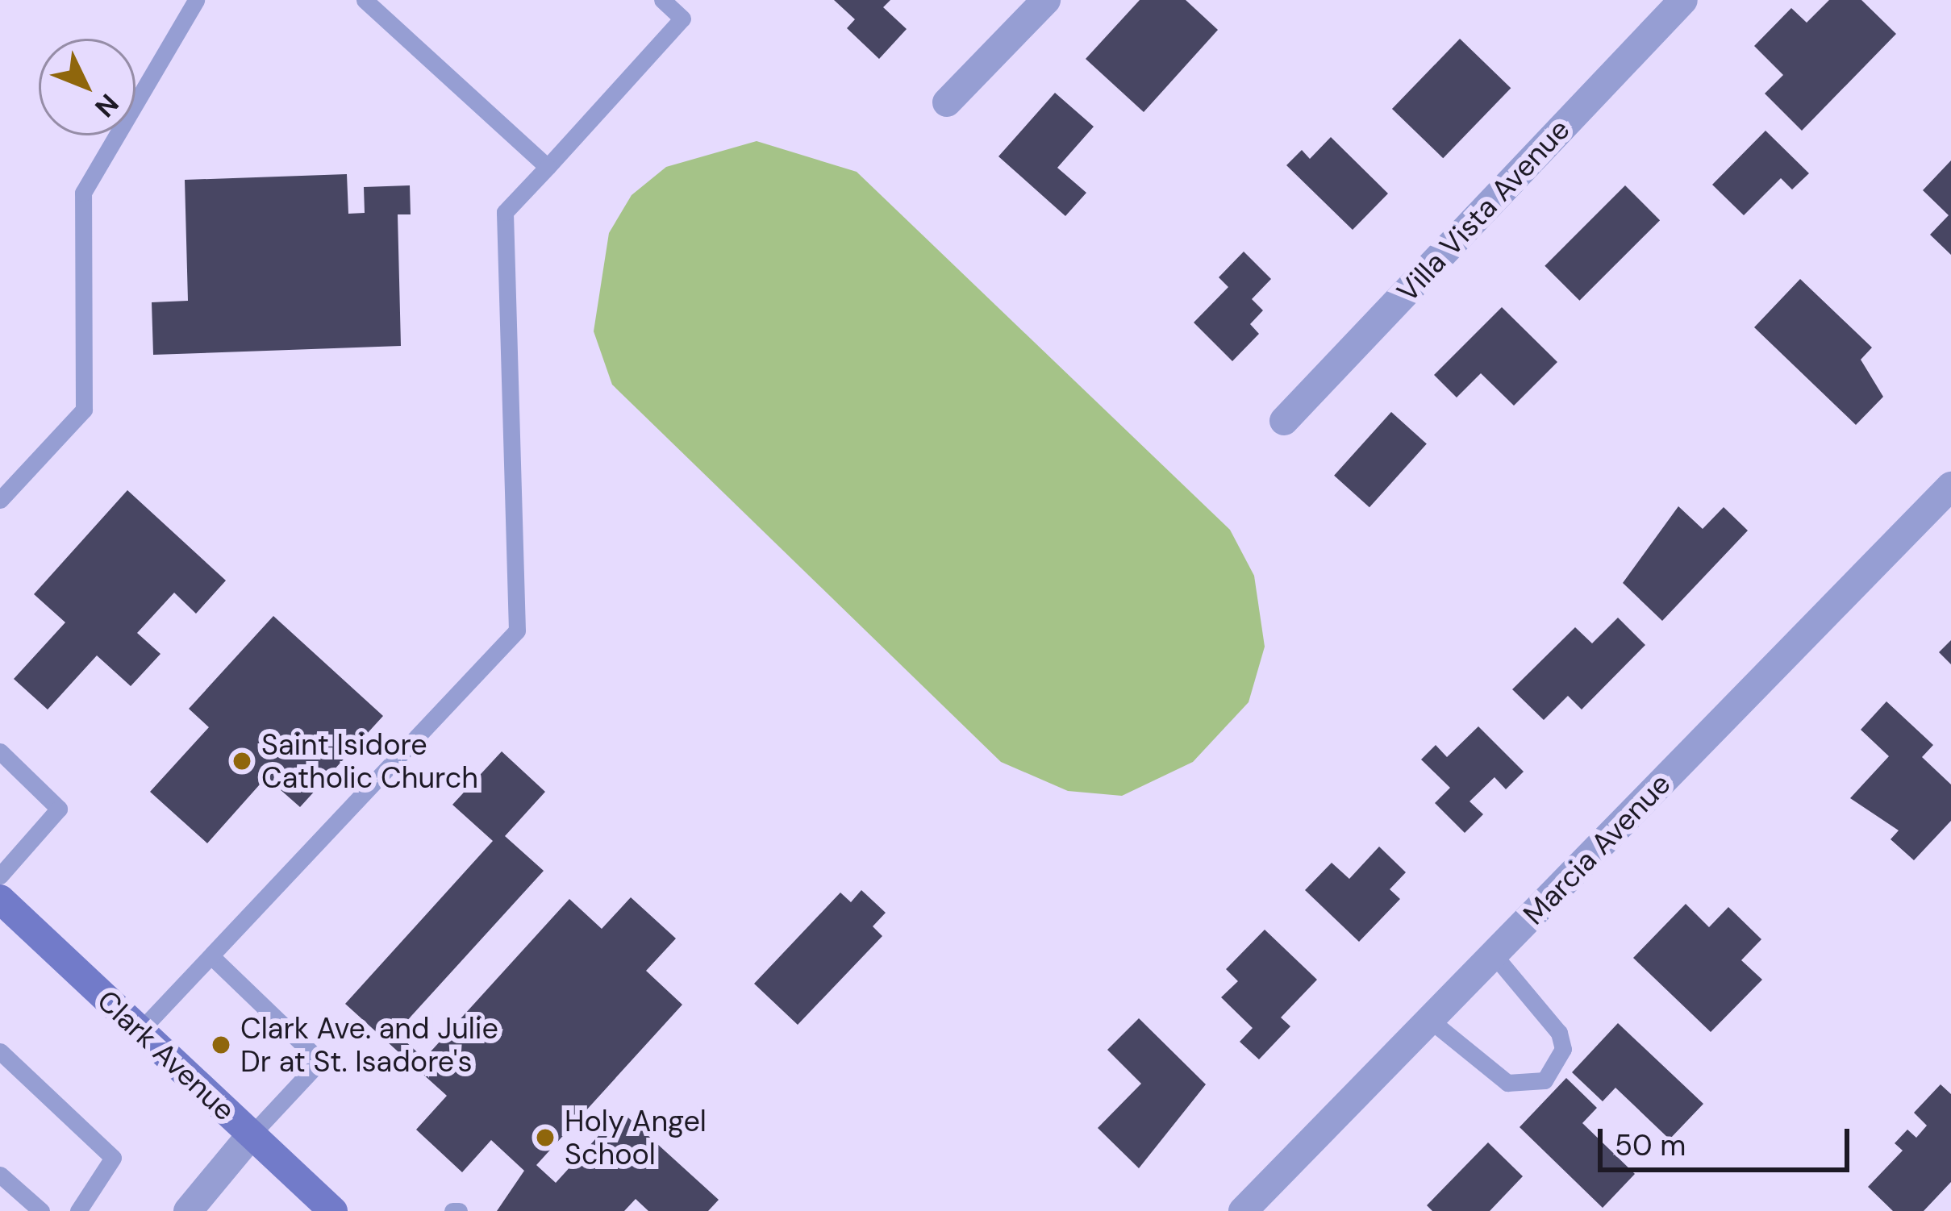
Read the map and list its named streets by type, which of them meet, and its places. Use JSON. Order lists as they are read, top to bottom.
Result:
{
  "streets": {
    "street": ["Villa Vista Avenue", "Marcia Avenue", "Clark Avenue"]
  },
  "places": ["Saint Isidore Catholic Church", "Clark Ave. and Julie Dr at St. Isadore's", "Holy Angel School"],
  "scale_bar": "50 m",
  "north": "bottom right"
}
